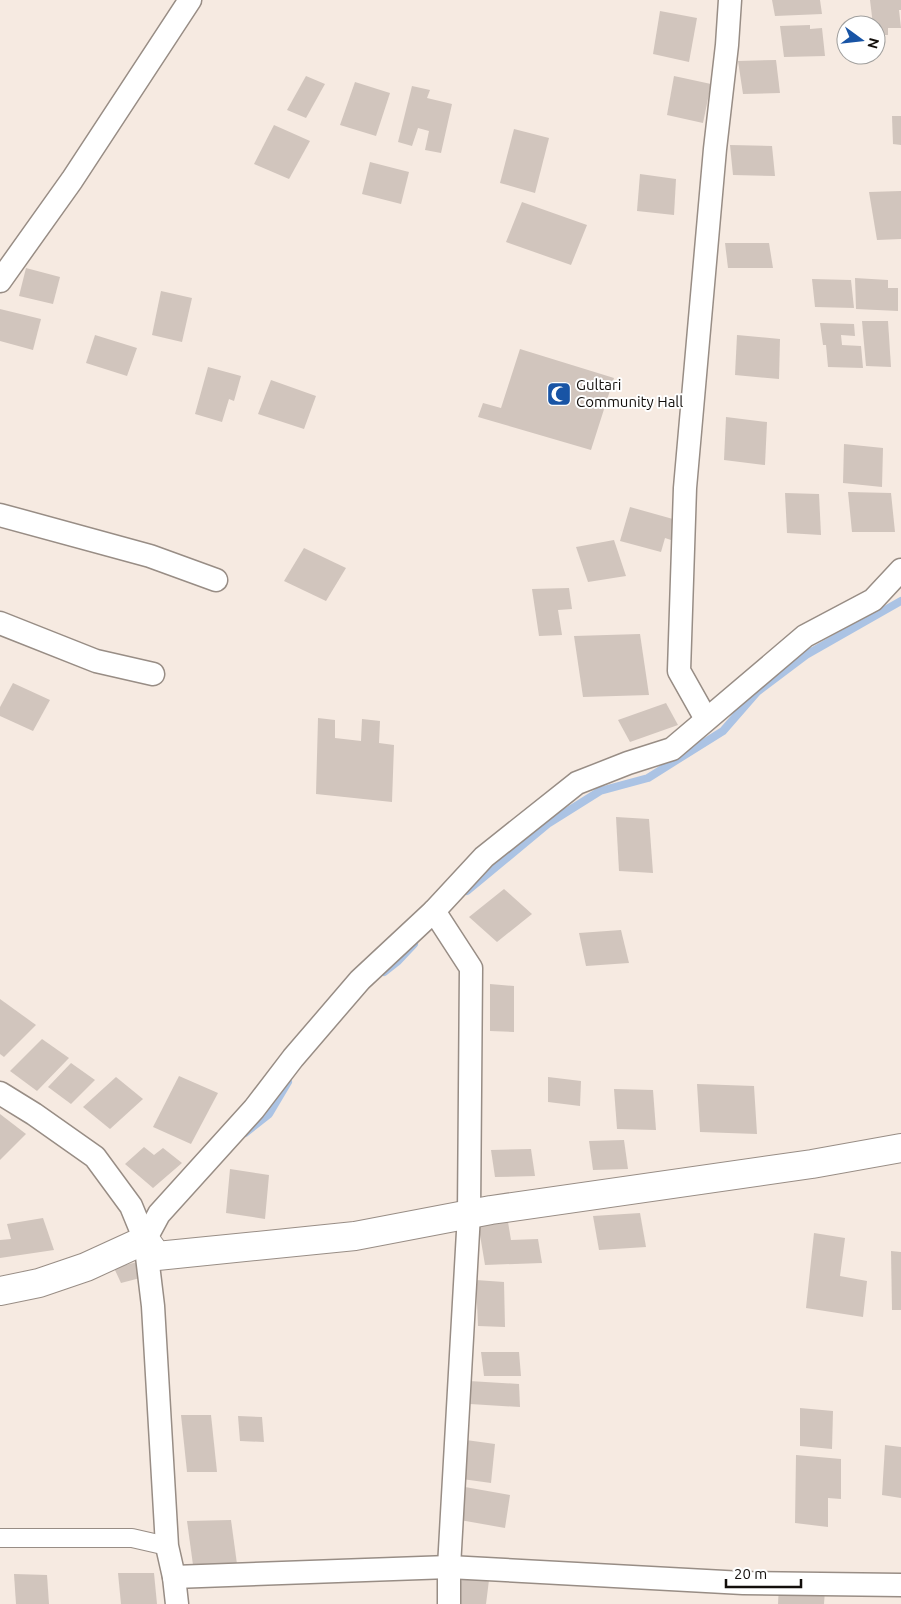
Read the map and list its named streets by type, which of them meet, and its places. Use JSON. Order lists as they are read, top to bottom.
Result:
{
  "places": {
    "mosque": ["Gultari Community Hall"]
  },
  "scale_bar": "20 m",
  "north": "right"
}
